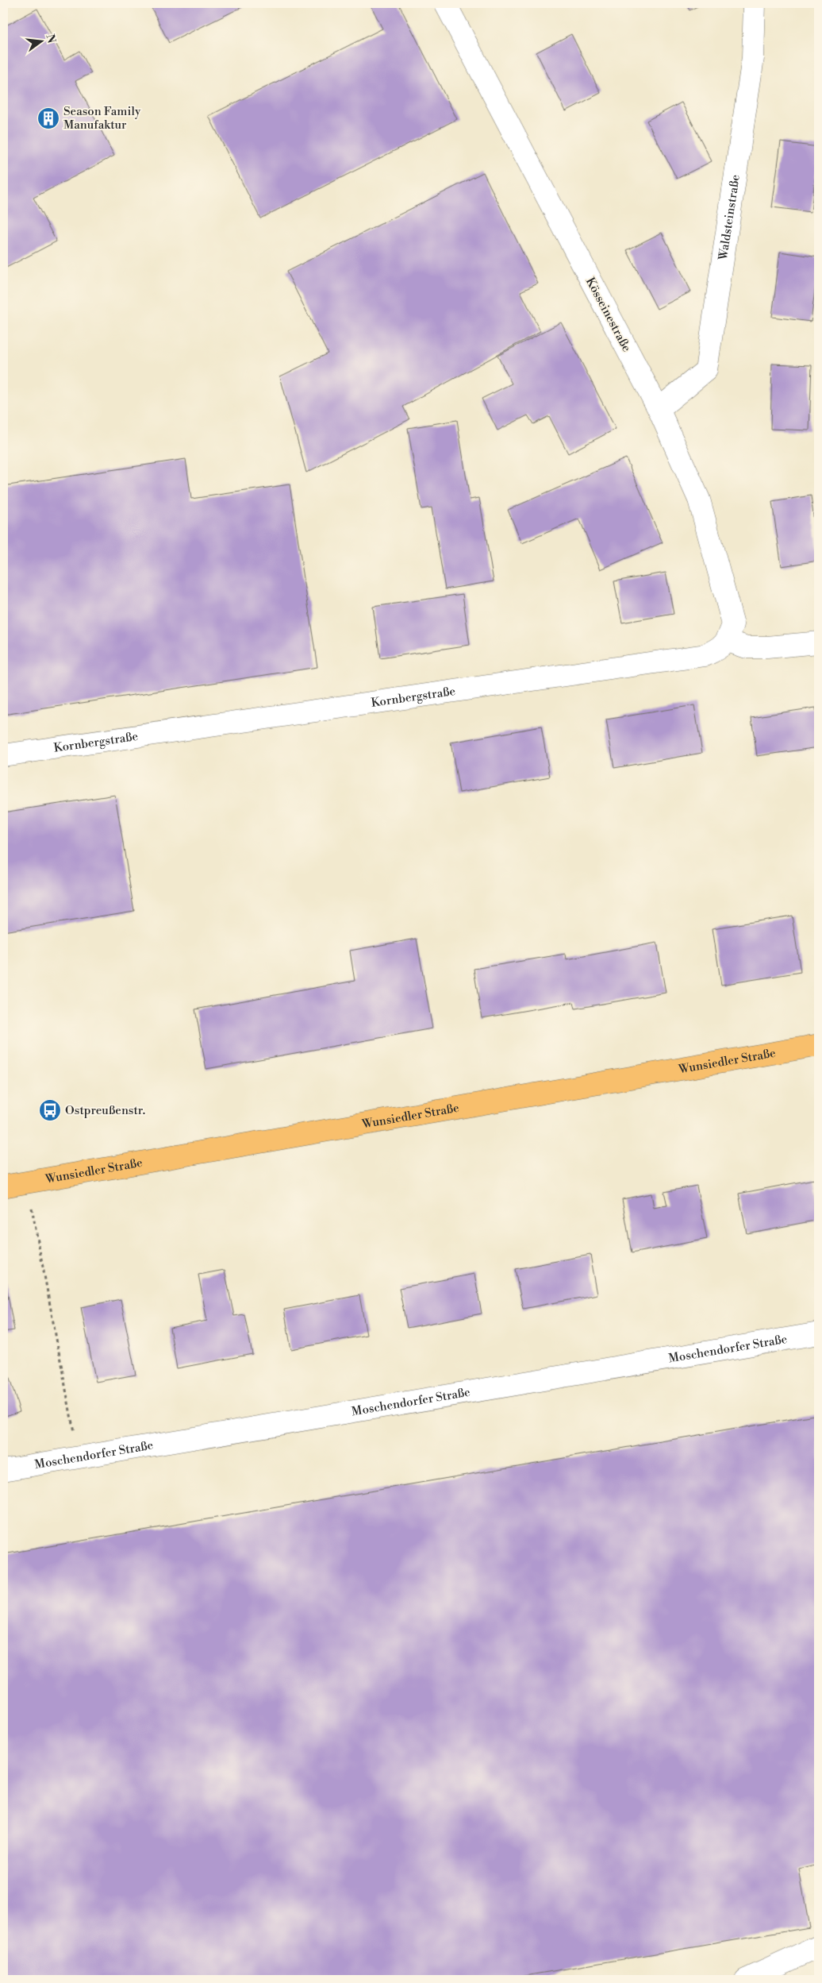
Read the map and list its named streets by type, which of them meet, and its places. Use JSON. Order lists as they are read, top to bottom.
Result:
{
  "streets": {
    "main road": ["Wunsiedler Straße"],
    "street": [
      "Waldsteinstraße",
      "Kösseinestraße",
      "Kornbergstraße",
      "Moschendorfer Straße"
    ]
  },
  "crossings": [
    ["Waldsteinstraße", "Kösseinestraße"],
    ["Kösseinestraße", "Kornbergstraße"]
  ],
  "places": {
    "building": ["Season Family Manufaktur"],
    "bus stop": ["Ostpreußenstr."]
  },
  "north": "right"
}
